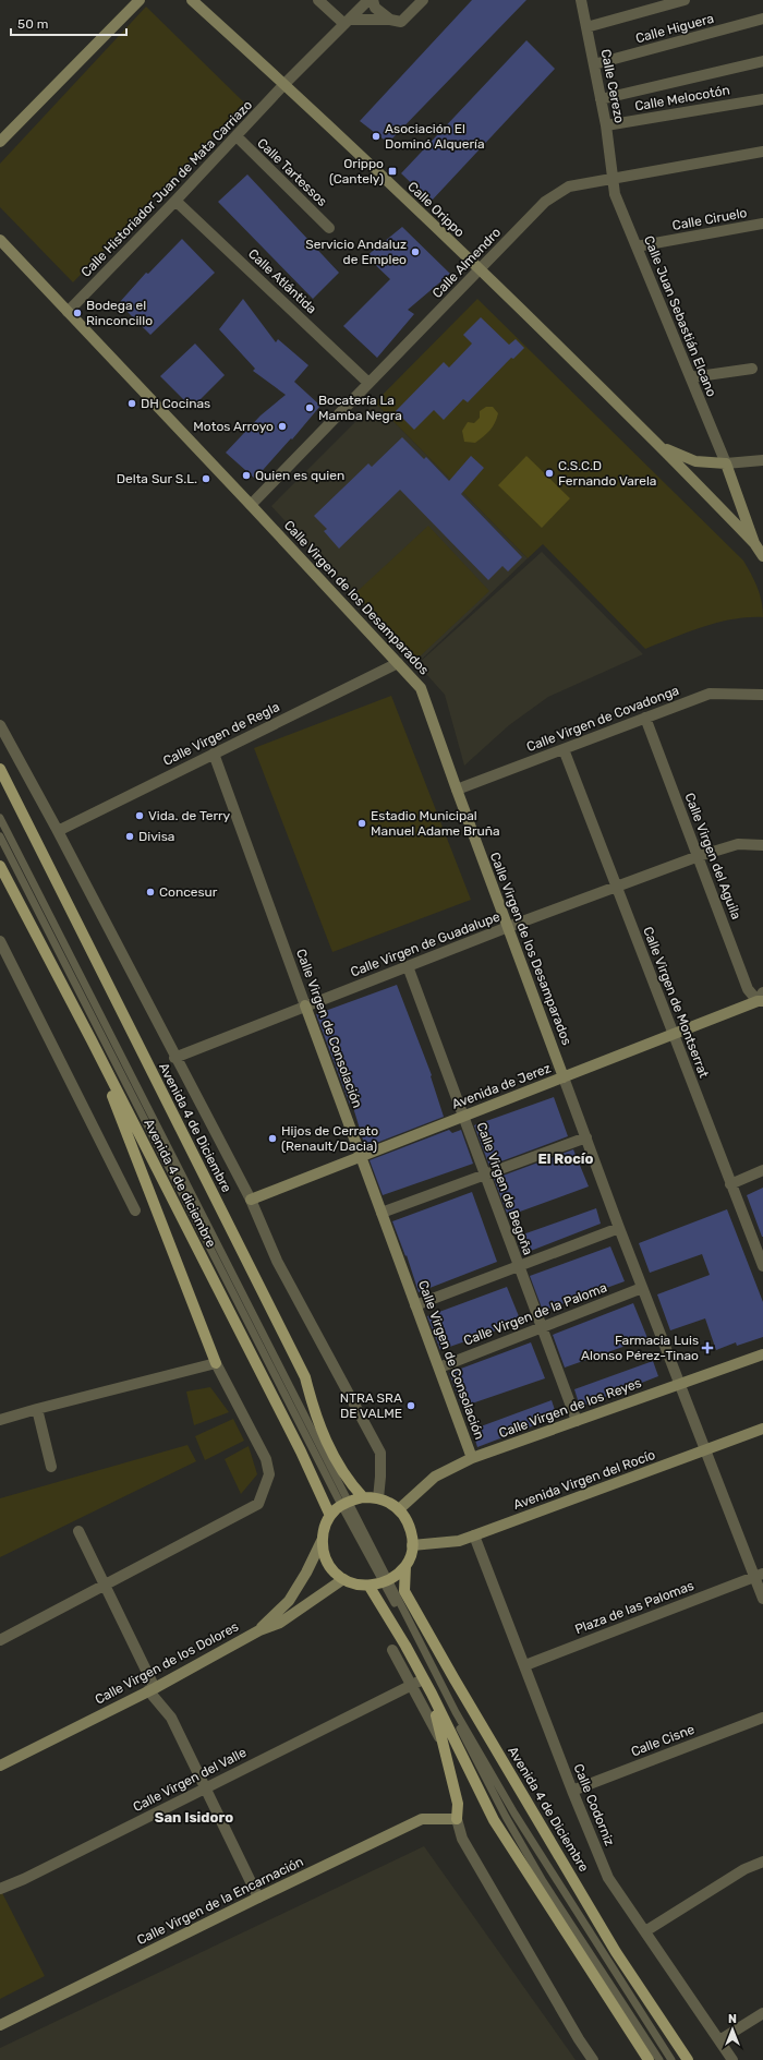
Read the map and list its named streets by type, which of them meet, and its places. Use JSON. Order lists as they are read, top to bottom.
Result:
{
  "streets": {
    "main road": ["Avenida 4 de Diciembre", "Avenida 4 de diciembre"],
    "street": [
      "Calle Higuera",
      "Calle Cerezo",
      "Calle Melocotón",
      "Calle Tartessos",
      "Calle Historiador Juan de Mata Carriazo",
      "Calle Orippo",
      "Calle Ciruelo",
      "Calle Almendro",
      "Calle Atlántida",
      "Calle Juan Sebastián Elcano",
      "Calle Virgen de los Desamparados",
      "Calle Virgen de Covadonga",
      "Calle Virgen de Regla",
      "Calle Virgen del Aguila",
      "Calle Virgen de Guadalupe",
      "Calle Virgen de Montserrat",
      "Calle Virgen de Consolación",
      "Avenida de Jerez",
      "Calle Virgen de Begoña",
      "Calle Virgen de la Paloma",
      "Calle Virgen de los Reyes",
      "Avenida Virgen del Rocío",
      "Plaza de las Palomas",
      "Calle Virgen de los Dolores",
      "Calle Cisne",
      "Calle Virgen del Valle",
      "Calle Codorniz",
      "Calle Virgen de la Encarnación"
    ]
  },
  "crossings": [
    ["Calle Higuera", "Calle Cerezo"],
    ["Calle Cerezo", "Calle Melocotón"],
    ["Calle Cerezo", "Calle Almendro"],
    ["Calle Cerezo", "Calle Juan Sebastián Elcano"],
    ["Calle Tartessos", "Calle Historiador Juan de Mata Carriazo"],
    ["Calle Historiador Juan de Mata Carriazo", "Calle Orippo"],
    ["Calle Historiador Juan de Mata Carriazo", "Calle Atlántida"],
    ["Calle Historiador Juan de Mata Carriazo", "Calle Virgen de los Desamparados"],
    ["Calle Orippo", "Calle Almendro"],
    ["Calle Ciruelo", "Calle Juan Sebastián Elcano"],
    ["Calle Almendro", "Calle Atlántida"],
    ["Calle Almendro", "Calle Juan Sebastián Elcano"],
    ["Calle Almendro", "Calle Virgen de los Desamparados"],
    ["Calle Virgen de los Desamparados", "Calle Virgen de Covadonga"],
    ["Calle Virgen de los Desamparados", "Calle Virgen de Regla"],
    ["Calle Virgen de los Desamparados", "Calle Virgen de Guadalupe"],
    ["Calle Virgen de los Desamparados", "Avenida de Jerez"],
    ["Calle Virgen de los Desamparados", "Calle Virgen de la Paloma"],
    ["Calle Virgen de los Desamparados", "Calle Virgen de los Reyes"],
    ["Calle Virgen de los Desamparados", "Avenida Virgen del Rocío"],
    ["Calle Virgen de los Desamparados", "Plaza de las Palomas"],
    ["Calle Virgen de Covadonga", "Calle Virgen del Aguila"],
    ["Calle Virgen de Covadonga", "Calle Virgen de Montserrat"],
    ["Calle Virgen de Regla", "Calle Virgen de Consolación"],
    ["Calle Virgen del Aguila", "Calle Virgen de Guadalupe"],
    ["Calle Virgen del Aguila", "Avenida de Jerez"],
    ["Calle Virgen de Guadalupe", "Calle Virgen de Montserrat"],
    ["Calle Virgen de Guadalupe", "Calle Virgen de Consolación"],
    ["Calle Virgen de Guadalupe", "Calle Virgen de Begoña"],
    ["Calle Virgen de Montserrat", "Avenida de Jerez"],
    ["Calle Virgen de Consolación", "Avenida de Jerez"],
    ["Calle Virgen de Consolación", "Calle Virgen de la Paloma"],
    ["Calle Virgen de Consolación", "Calle Virgen de los Reyes"],
    ["Avenida de Jerez", "Calle Virgen de Begoña"],
    ["Avenida 4 de Diciembre", "Avenida Virgen del Rocío"],
    ["Calle Virgen de Begoña", "Calle Virgen de la Paloma"],
    ["Calle Virgen de Begoña", "Calle Virgen de los Reyes"],
    ["Avenida Virgen del Rocío", "Calle Codorniz"],
    ["Plaza de las Palomas", "Calle Codorniz"],
    ["Calle Cisne", "Calle Codorniz"]
  ],
  "districts": ["El Rocío", "San Isidoro"],
  "places": {
    "other": [
      "Asociación El Dominó Alquería",
      "Servicio Andaluz de Empleo",
      "Bodega el Rinconcillo",
      "DH Cocinas",
      "Bocatería La Mamba Negra",
      "Motos Arroyo",
      "C.S.C.D Fernando Varela",
      "Quien es quien",
      "Delta Sur S.L.",
      "Vida. de Terry",
      "Estadio Municipal Manuel Adame Bruña",
      "Divisa",
      "Concesur",
      "Hijos de Cerrato (Renault/Dacia)",
      "NTRA SRA DE VALME"
    ],
    "transit": ["Orippo (Cantely)"],
    "health": ["Farmacia Luis Alonso Pérez-Tinao"]
  },
  "scale_bar": "50 m",
  "north": "top"
}
